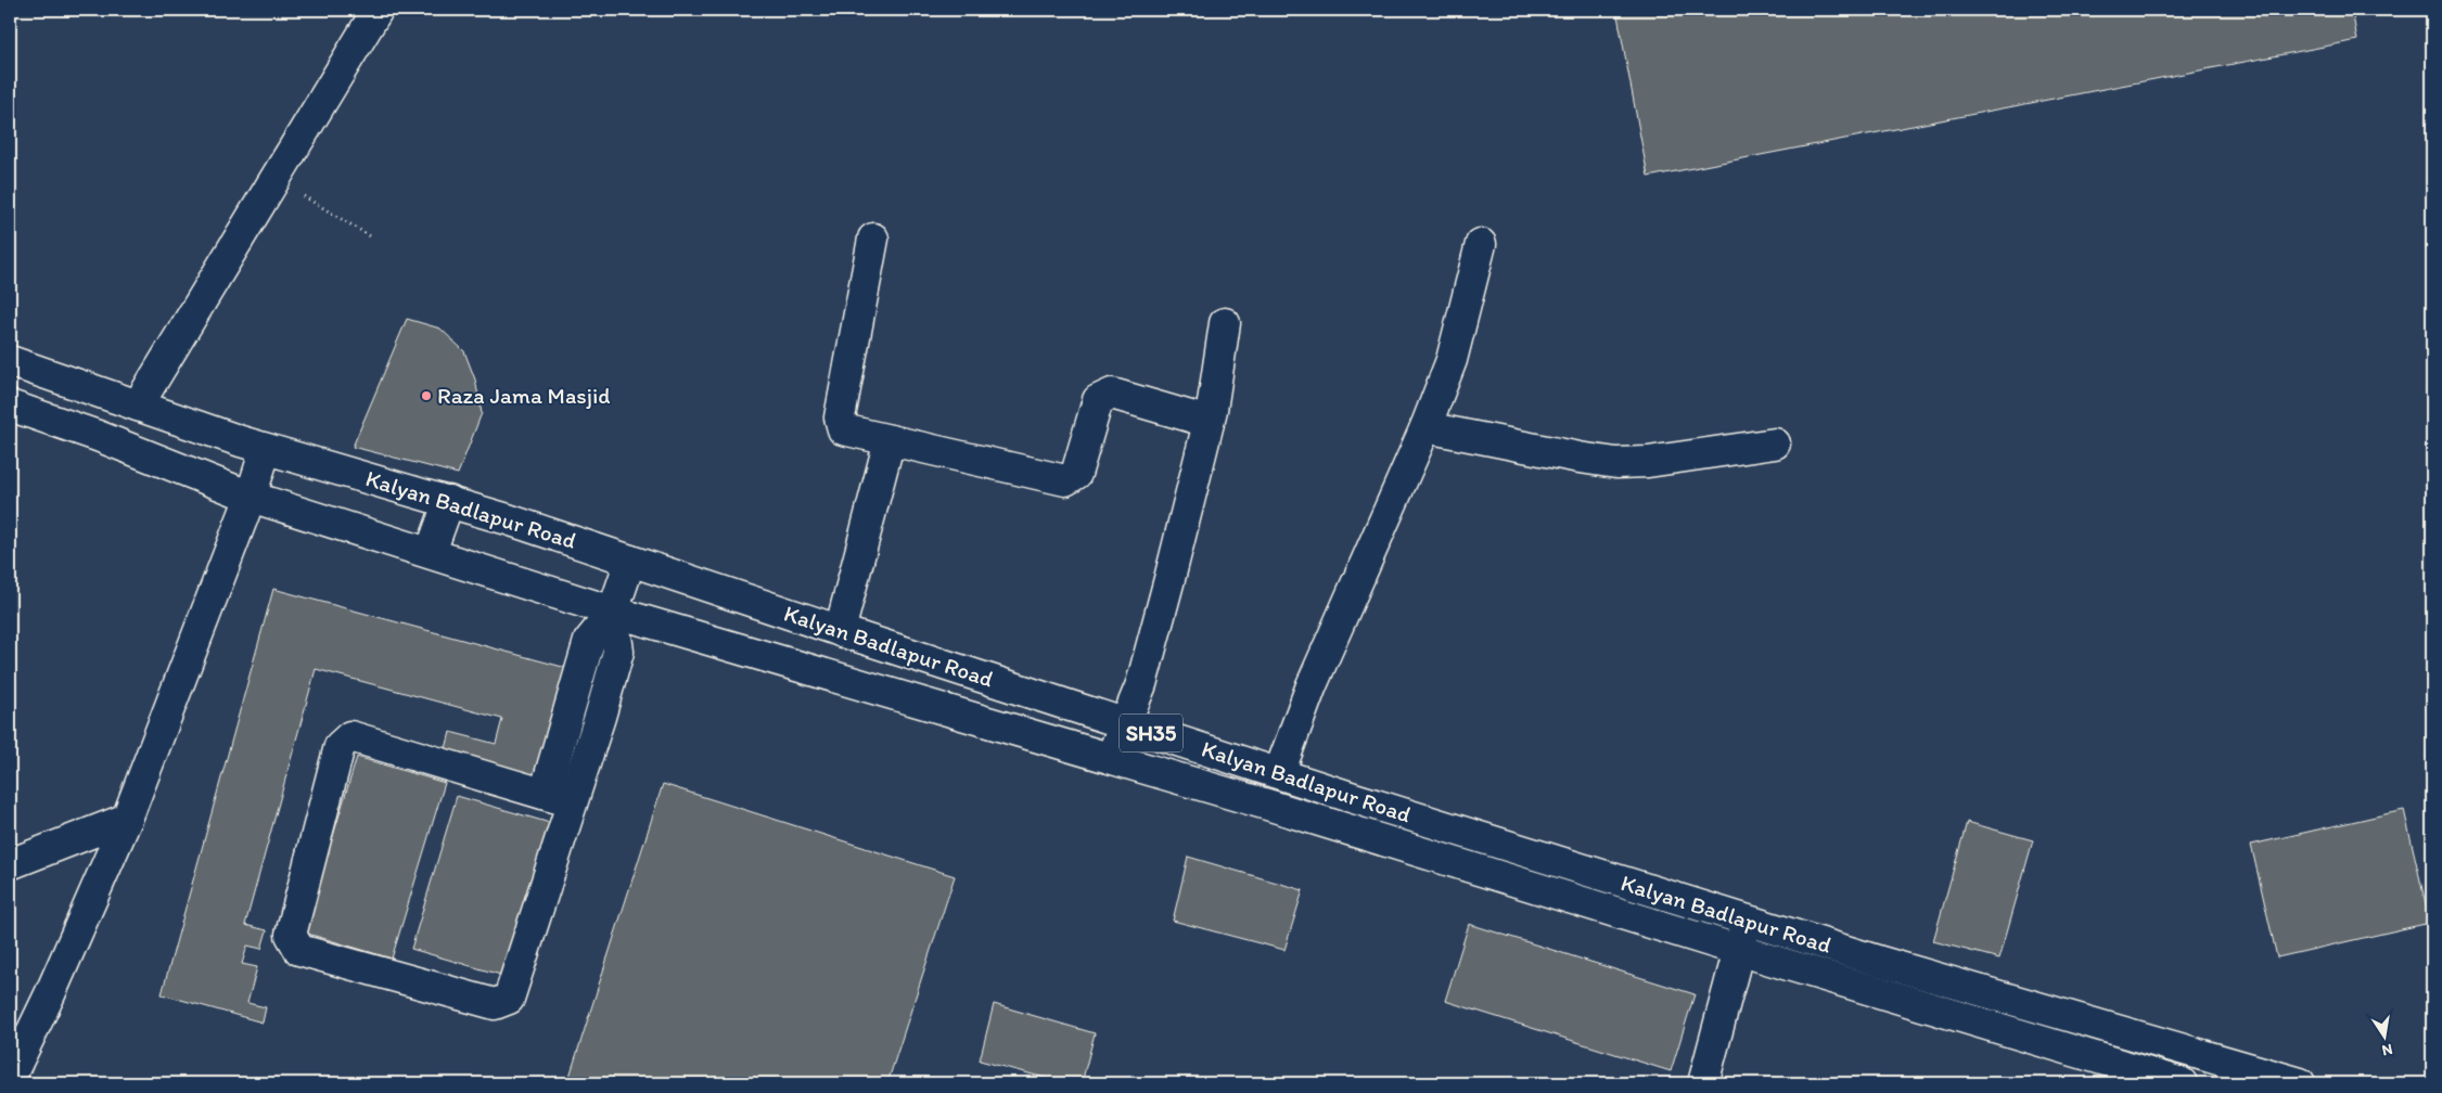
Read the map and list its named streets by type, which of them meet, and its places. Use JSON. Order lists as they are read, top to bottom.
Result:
{
  "streets": {
    "main road": ["Kalyan Badlapur Road", "SH35"]
  },
  "places": ["Raza Jama Masjid"],
  "north": "bottom"
}
